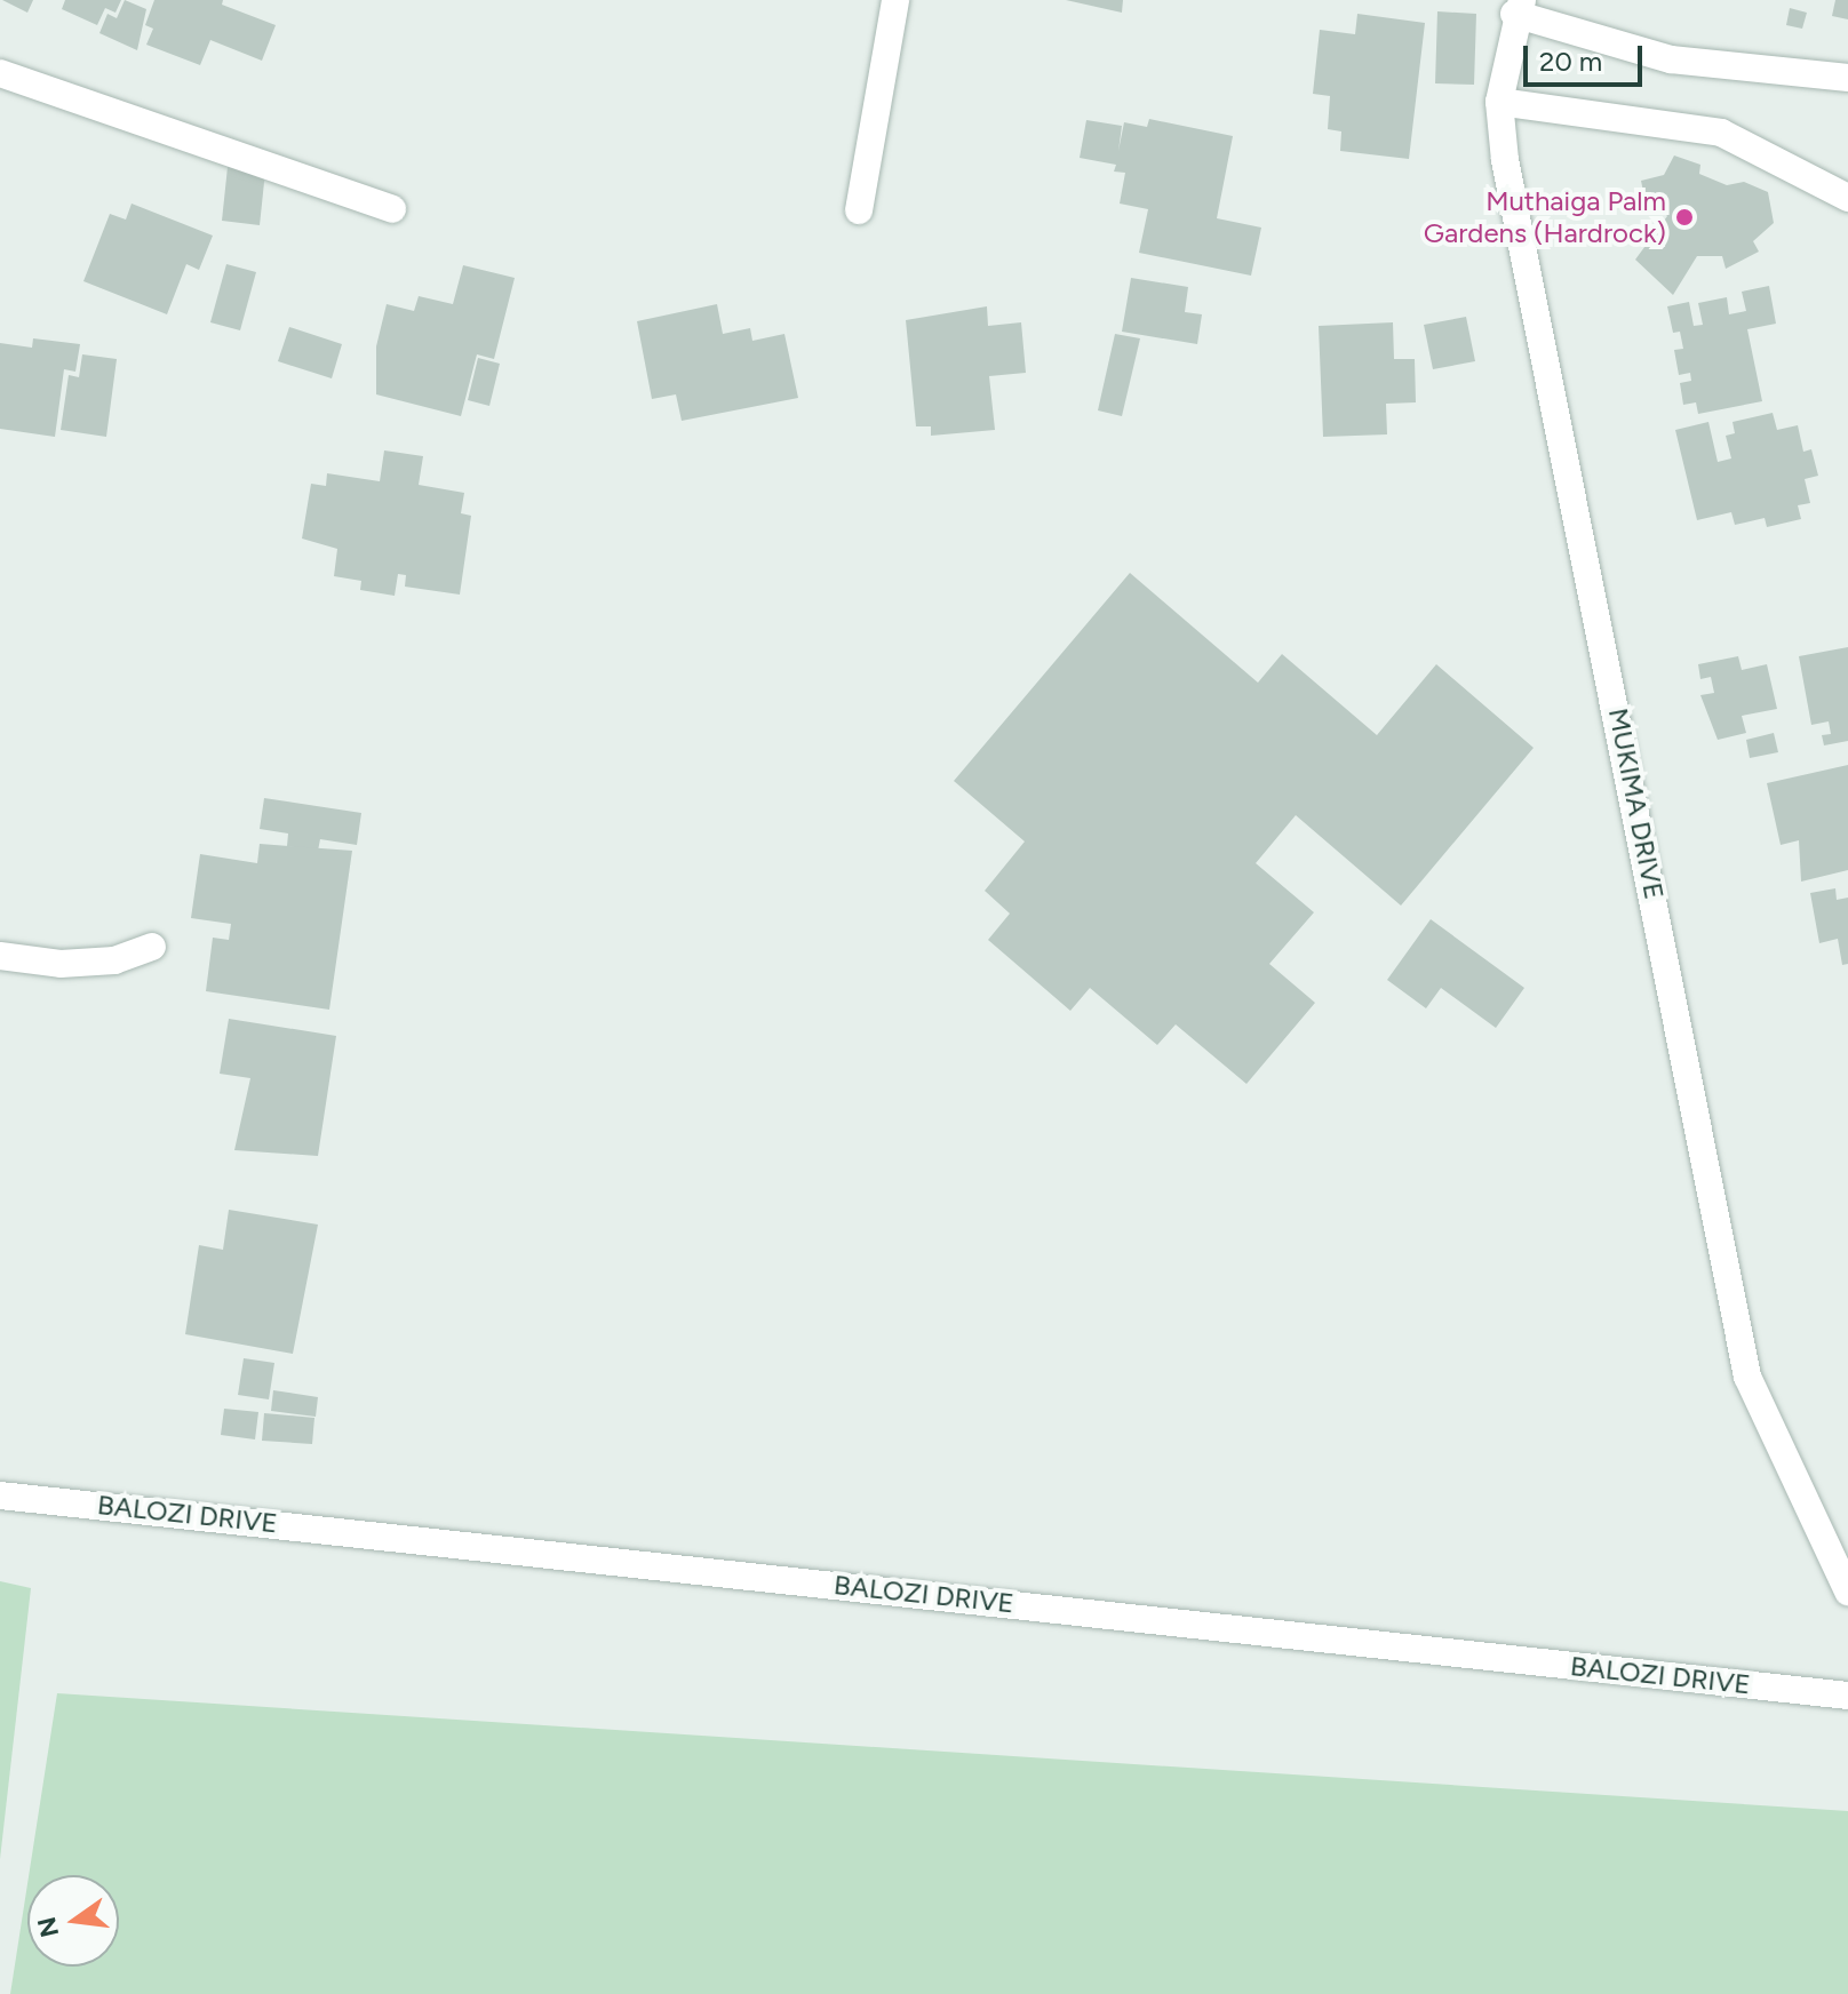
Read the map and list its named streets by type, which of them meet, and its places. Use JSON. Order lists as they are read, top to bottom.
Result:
{
  "streets": {
    "street": ["MUKIMA DRIVE", "BALOZI DRIVE"]
  },
  "places": ["Muthaiga Palm Gardens (Hardrock)"],
  "scale_bar": "20 m",
  "north": "left"
}
